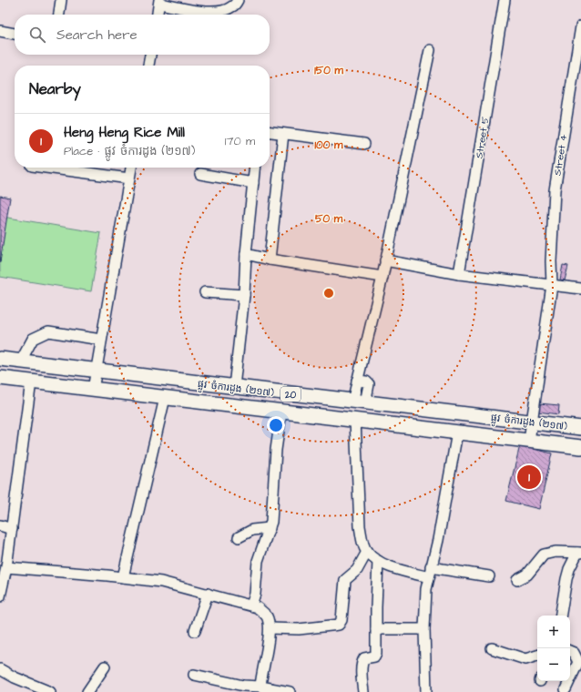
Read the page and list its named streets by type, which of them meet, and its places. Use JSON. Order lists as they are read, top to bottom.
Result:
{
  "streets": {
    "main road": ["ផ្លូវ ចំការដូង (២១៧)", "20"],
    "street": ["Street 5", "Street 4"]
  },
  "crossings": [
    ["Street 4", "ផ្លូវ ចំការដូង (២១៧)"]
  ],
  "page": {
    "search": "Search here",
    "heading": "Nearby",
    "list": [
      {
        "mark": "1",
        "name": "Heng Heng Rice Mill",
        "note": "Place · ផ្លូវ ចំការដូង (២១៧)",
        "value": "170 m"
      }
    ],
    "pins": "1",
    "map_buttons": ["+", "−"]
  },
  "rings": ["150 m", "100 m", "50 m"]
}
